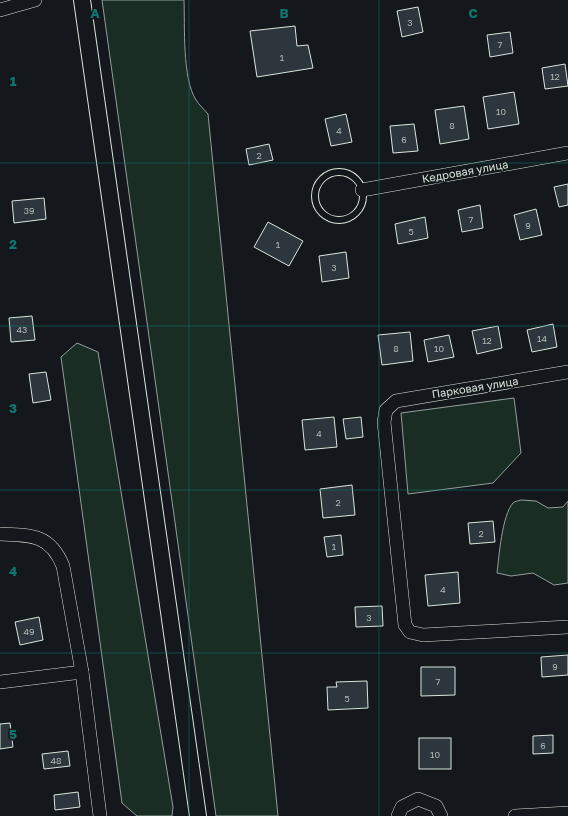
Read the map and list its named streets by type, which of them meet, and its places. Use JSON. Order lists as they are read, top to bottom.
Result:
{
  "streets": {
    "street": ["Кедровая улица", "Парковая улица"]
  },
  "house_numbers": [
    "3",
    "7",
    "1",
    "12",
    "10",
    "8",
    "4",
    "6",
    "2",
    "39",
    "7",
    "9",
    "5",
    "1",
    "3",
    "43",
    "14",
    "12",
    "8",
    "10",
    "4",
    "2",
    "2",
    "1",
    "4",
    "3",
    "49",
    "9",
    "7",
    "5",
    "6",
    "10",
    "48"
  ],
  "grid": {
    "columns": ["A", "B", "C"],
    "rows": [
      "1",
      "2",
      "3",
      "4",
      "5"
    ]
  }
}
